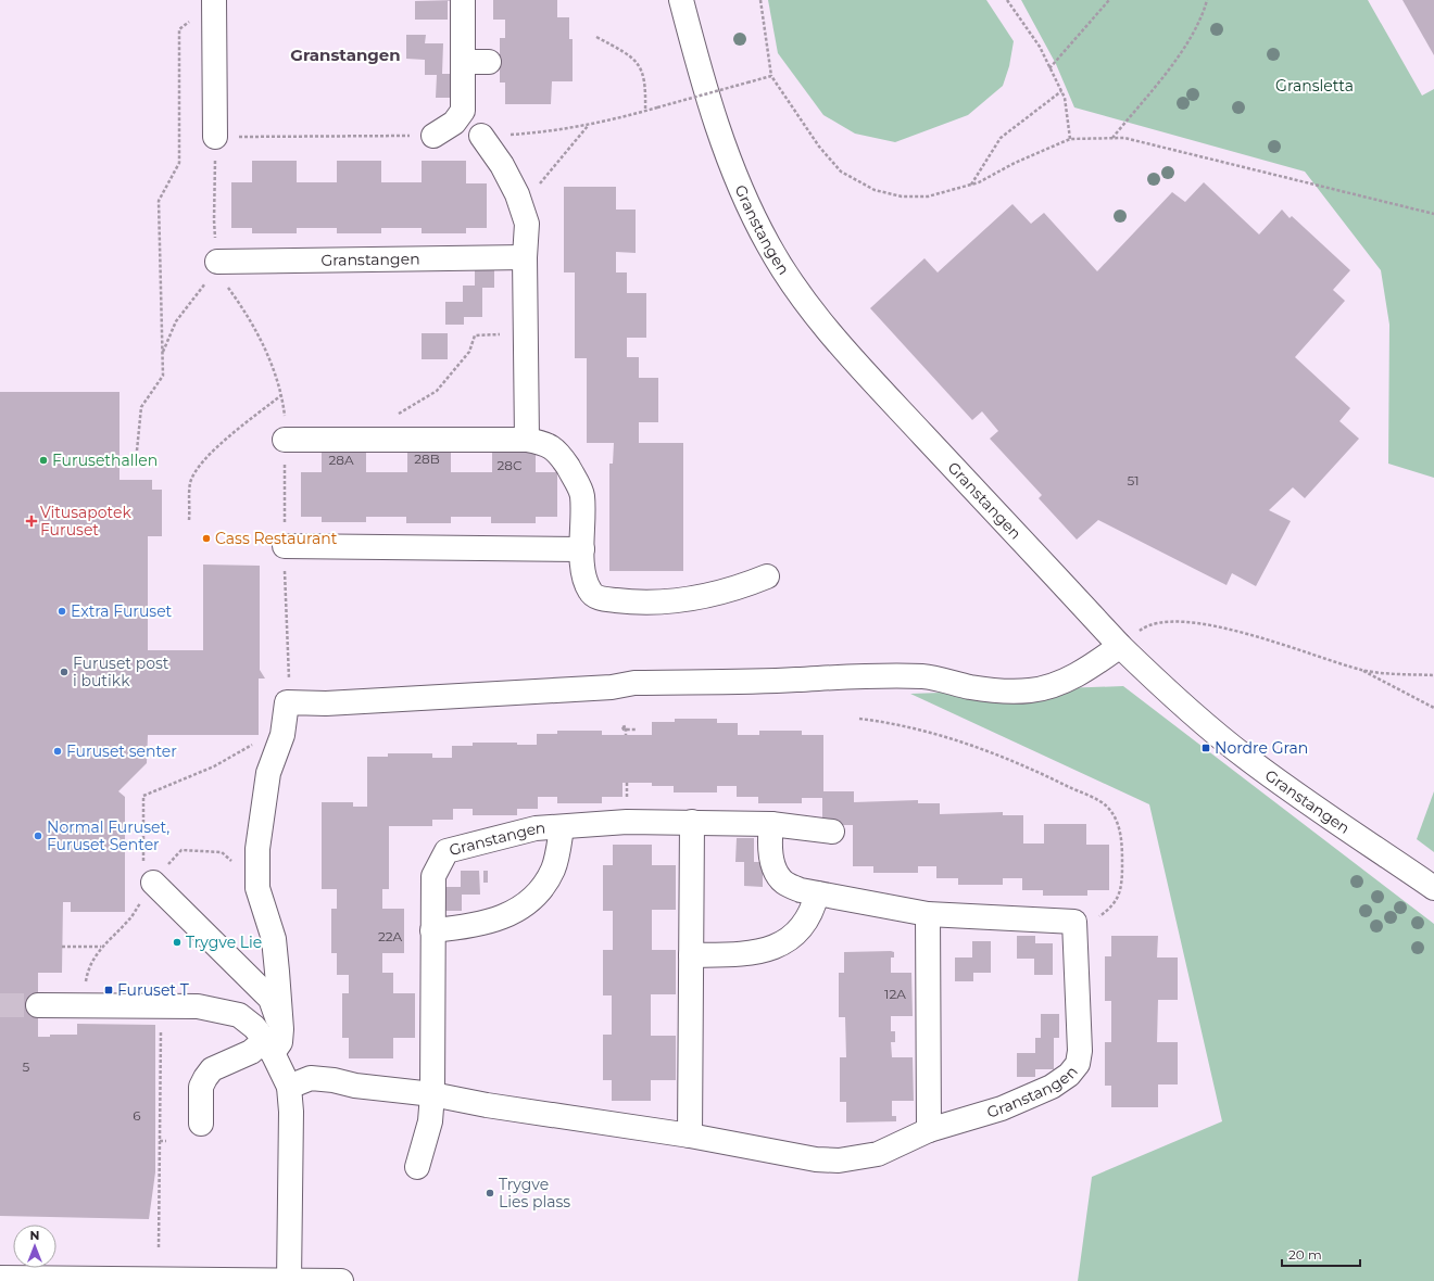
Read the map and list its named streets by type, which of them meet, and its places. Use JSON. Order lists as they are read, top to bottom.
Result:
{
  "streets": {
    "street": ["Granstangen"]
  },
  "districts": ["Granstangen"],
  "parks": ["Gransletta"],
  "places": {
    "other": [
      "Furusethallen",
      "Cass Restaurant",
      "Extra Furuset",
      "Furuset post i butikk",
      "Furuset senter",
      "Normal Furuset, Furuset Senter",
      "Trygve Lie",
      "Trygve Lies plass"
    ],
    "health": ["Vitusapotek Furuset"],
    "transit": ["Nordre Gran", "Furuset T"]
  },
  "house_numbers": [
    "28B",
    "28A",
    "28C",
    "51",
    "22A",
    "12A",
    "5",
    "6"
  ],
  "scale_bar": "20 m",
  "north": "top"
}
